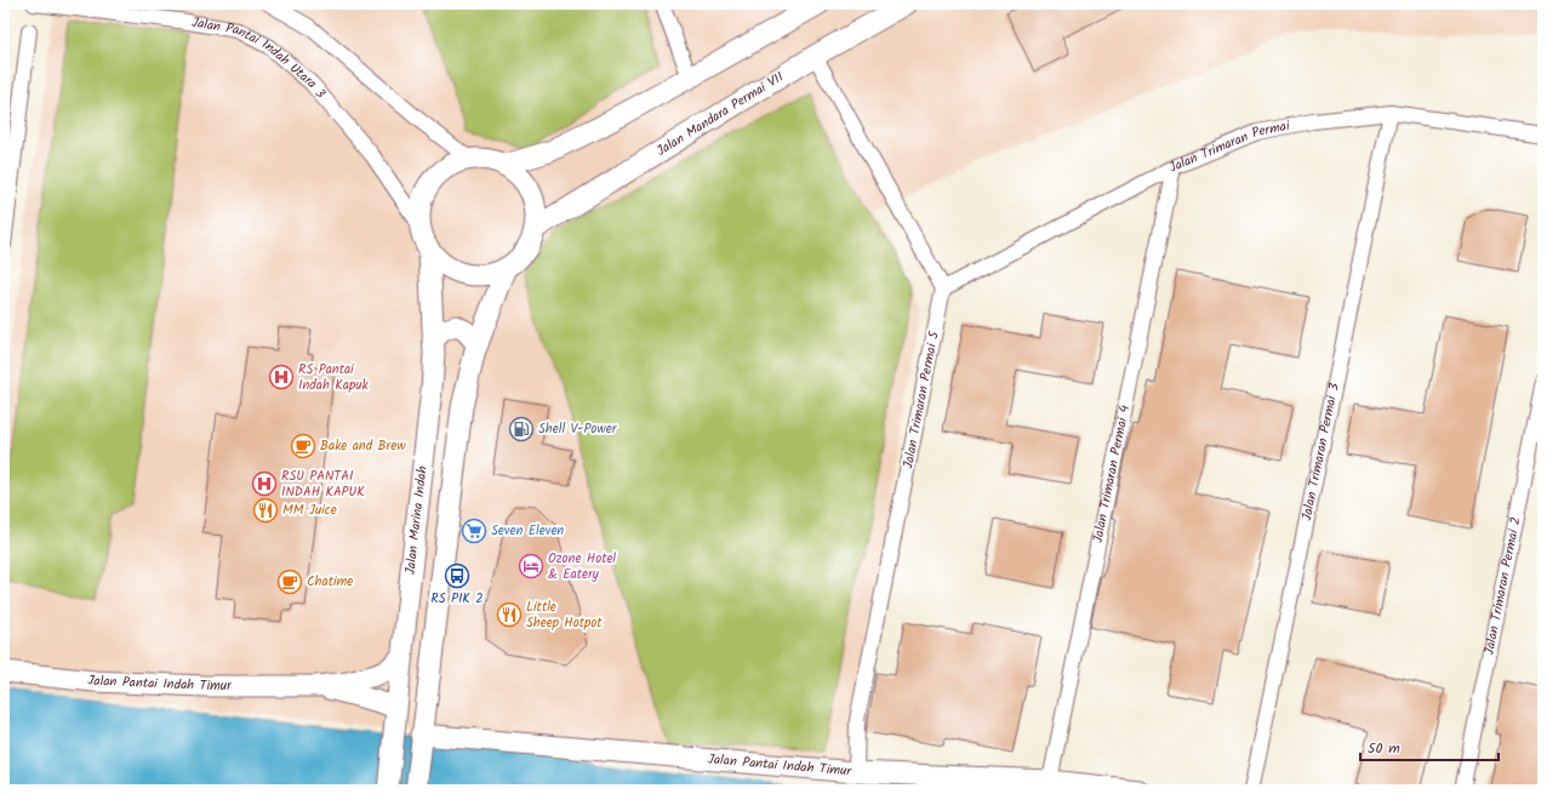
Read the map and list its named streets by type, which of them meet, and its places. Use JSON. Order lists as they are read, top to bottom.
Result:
{
  "streets": {
    "main road": ["Jalan Mandara Permai VII", "Jalan Marina Indah", "Jalan Pantai Indah Timur"],
    "street": [
      "Jalan Pantai Indah Utara 3",
      "Jalan Trimaran Permai",
      "Jalan Trimaran Permai 5",
      "Jalan Trimaran Permai 3",
      "Jalan Trimaran Permai 4",
      "Jalan Trimaran Permai 2"
    ]
  },
  "crossings": [
    ["Jalan Pantai Indah Utara 3", "Jalan Mandara Permai VII"],
    ["Jalan Pantai Indah Utara 3", "Jalan Marina Indah"],
    ["Jalan Mandara Permai VII", "Jalan Marina Indah"],
    ["Jalan Trimaran Permai", "Jalan Trimaran Permai 5"],
    ["Jalan Trimaran Permai", "Jalan Trimaran Permai 3"],
    ["Jalan Trimaran Permai", "Jalan Trimaran Permai 4"],
    ["Jalan Trimaran Permai 5", "Jalan Pantai Indah Timur"],
    ["Jalan Trimaran Permai 4", "Jalan Pantai Indah Timur"],
    ["Jalan Marina Indah", "Jalan Pantai Indah Timur"]
  ],
  "places": {
    "hospital": ["RS Pantai Indah Kapuk", "RSU PANTAI INDAH KAPUK"],
    "fuel station": ["Shell V-Power"],
    "cafe": ["Bake and Brew", "Chatime"],
    "restaurant": ["MM Juice", "Little Sheep Hotpot"],
    "supermarket": ["Seven Eleven"],
    "hotel": ["Ozone Hotel & Eatery"],
    "bus stop": ["RS PIK 2"]
  },
  "scale_bar": "50 m"
}
